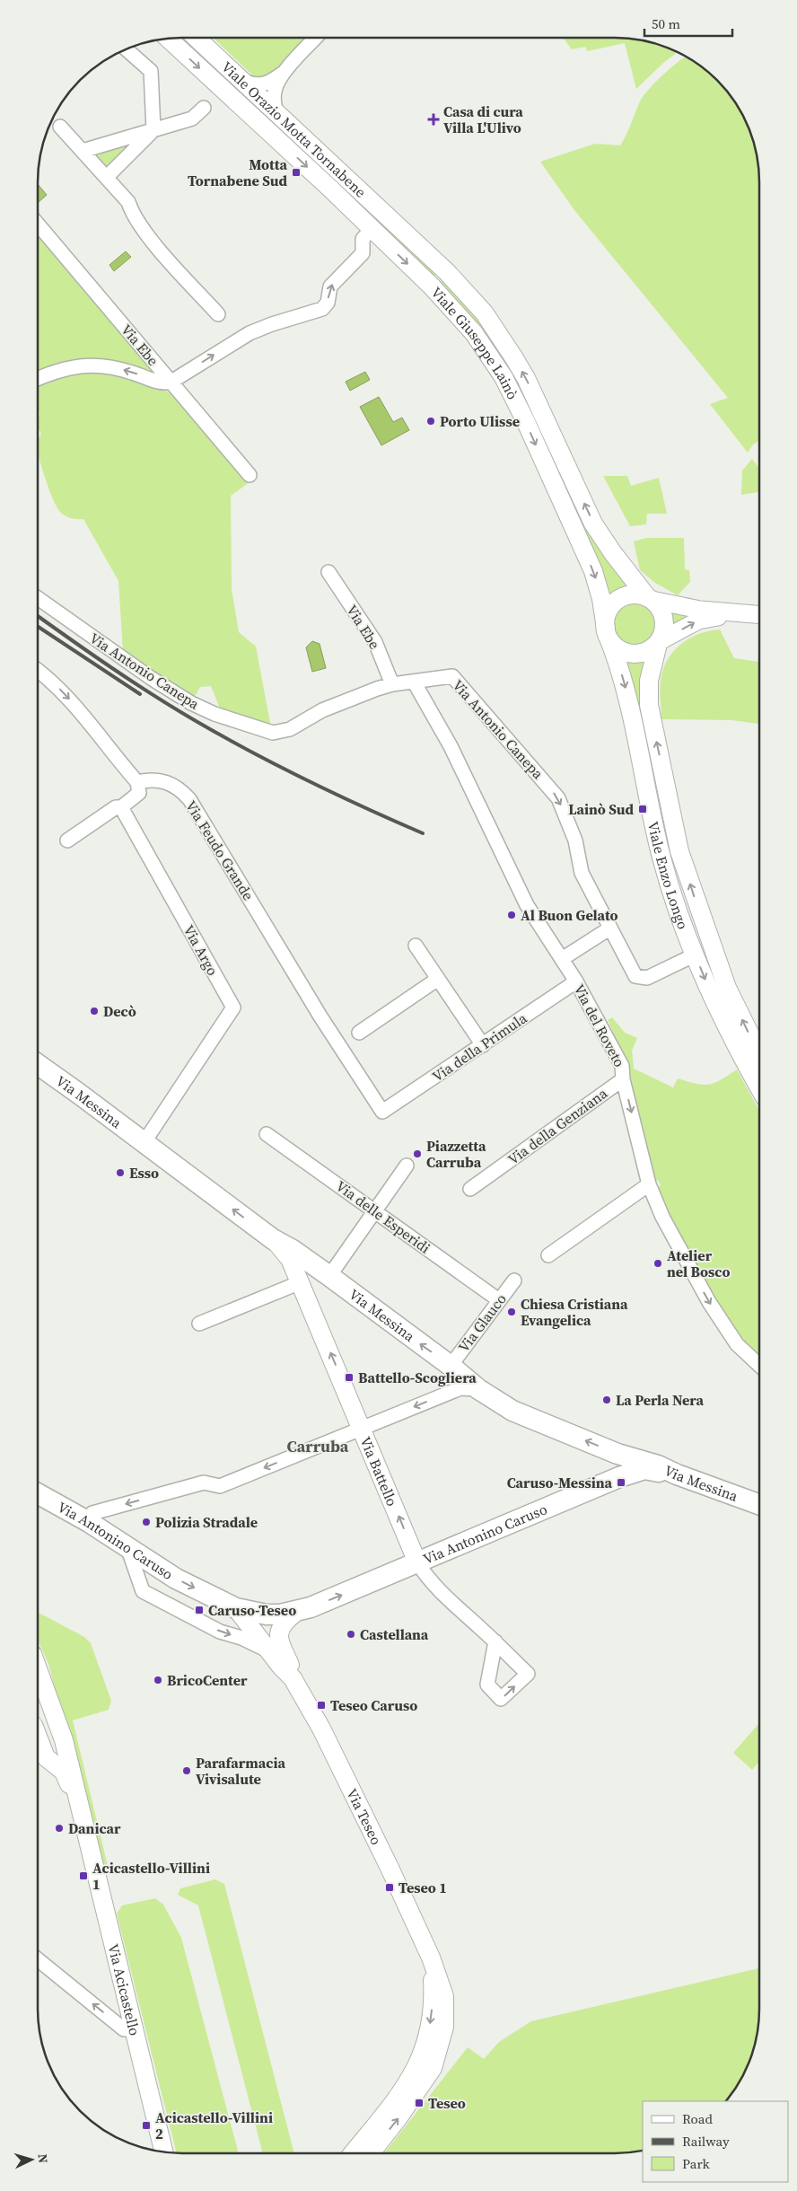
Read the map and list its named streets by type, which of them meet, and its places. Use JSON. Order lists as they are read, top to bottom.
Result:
{
  "streets": {
    "main road": [
      "Viale Orazio Motta Tornabene",
      "Viale Giuseppe Lainò",
      "Viale Enzo Longo",
      "Via Messina",
      "Via Battello",
      "Via Antonino Caruso",
      "Via Teseo",
      "Via Acicastello"
    ],
    "street": [
      "Via Ebe",
      "Via Antonio Canepa",
      "Via Feudo Grande",
      "Via Argo",
      "Via del Roveto",
      "Via della Primula",
      "Via della Genziana",
      "Via delle Esperidi",
      "Via Glauco"
    ]
  },
  "crossings": [
    ["Viale Orazio Motta Tornabene", "Viale Giuseppe Lainò"],
    ["Via Ebe", "Via Antonio Canepa"],
    ["Viale Giuseppe Lainò", "Viale Enzo Longo"],
    ["Via Antonio Canepa", "Viale Enzo Longo"],
    ["Via Antonio Canepa", "Via del Roveto"],
    ["Via Feudo Grande", "Via della Primula"],
    ["Via Argo", "Via Messina"],
    ["Via del Roveto", "Via della Primula"],
    ["Via del Roveto", "Via della Genziana"],
    ["Via Messina", "Via Glauco"],
    ["Via Messina", "Via Battello"],
    ["Via Messina", "Via Antonino Caruso"],
    ["Via delle Esperidi", "Via Glauco"],
    ["Via Battello", "Via Antonino Caruso"]
  ],
  "one_way": ["Via Antonio Canepa", "Via del Roveto", "Via Messina"],
  "districts": ["Carruba"],
  "places": {
    "health": ["Casa di cura Villa L'Ulivo"],
    "transit": [
      "Motta Tornabene Sud",
      "Lainò Sud",
      "Battello-Scogliera",
      "Caruso-Messina",
      "Caruso-Teseo",
      "Teseo Caruso",
      "Acicastello-Villini 1",
      "Teseo 1",
      "Teseo",
      "Acicastello-Villini 2"
    ],
    "other": [
      "Porto Ulisse",
      "Al Buon Gelato",
      "Decò",
      "Piazzetta Carruba",
      "Esso",
      "Atelier nel Bosco",
      "Chiesa Cristiana Evangelica",
      "La Perla Nera",
      "Polizia Stradale",
      "Castellana",
      "BricoCenter",
      "Parafarmacia Vivisalute",
      "Danicar"
    ]
  },
  "legend": ["Road", "Railway", "Park"],
  "scale_bar": "50 m",
  "north": "right"
}
